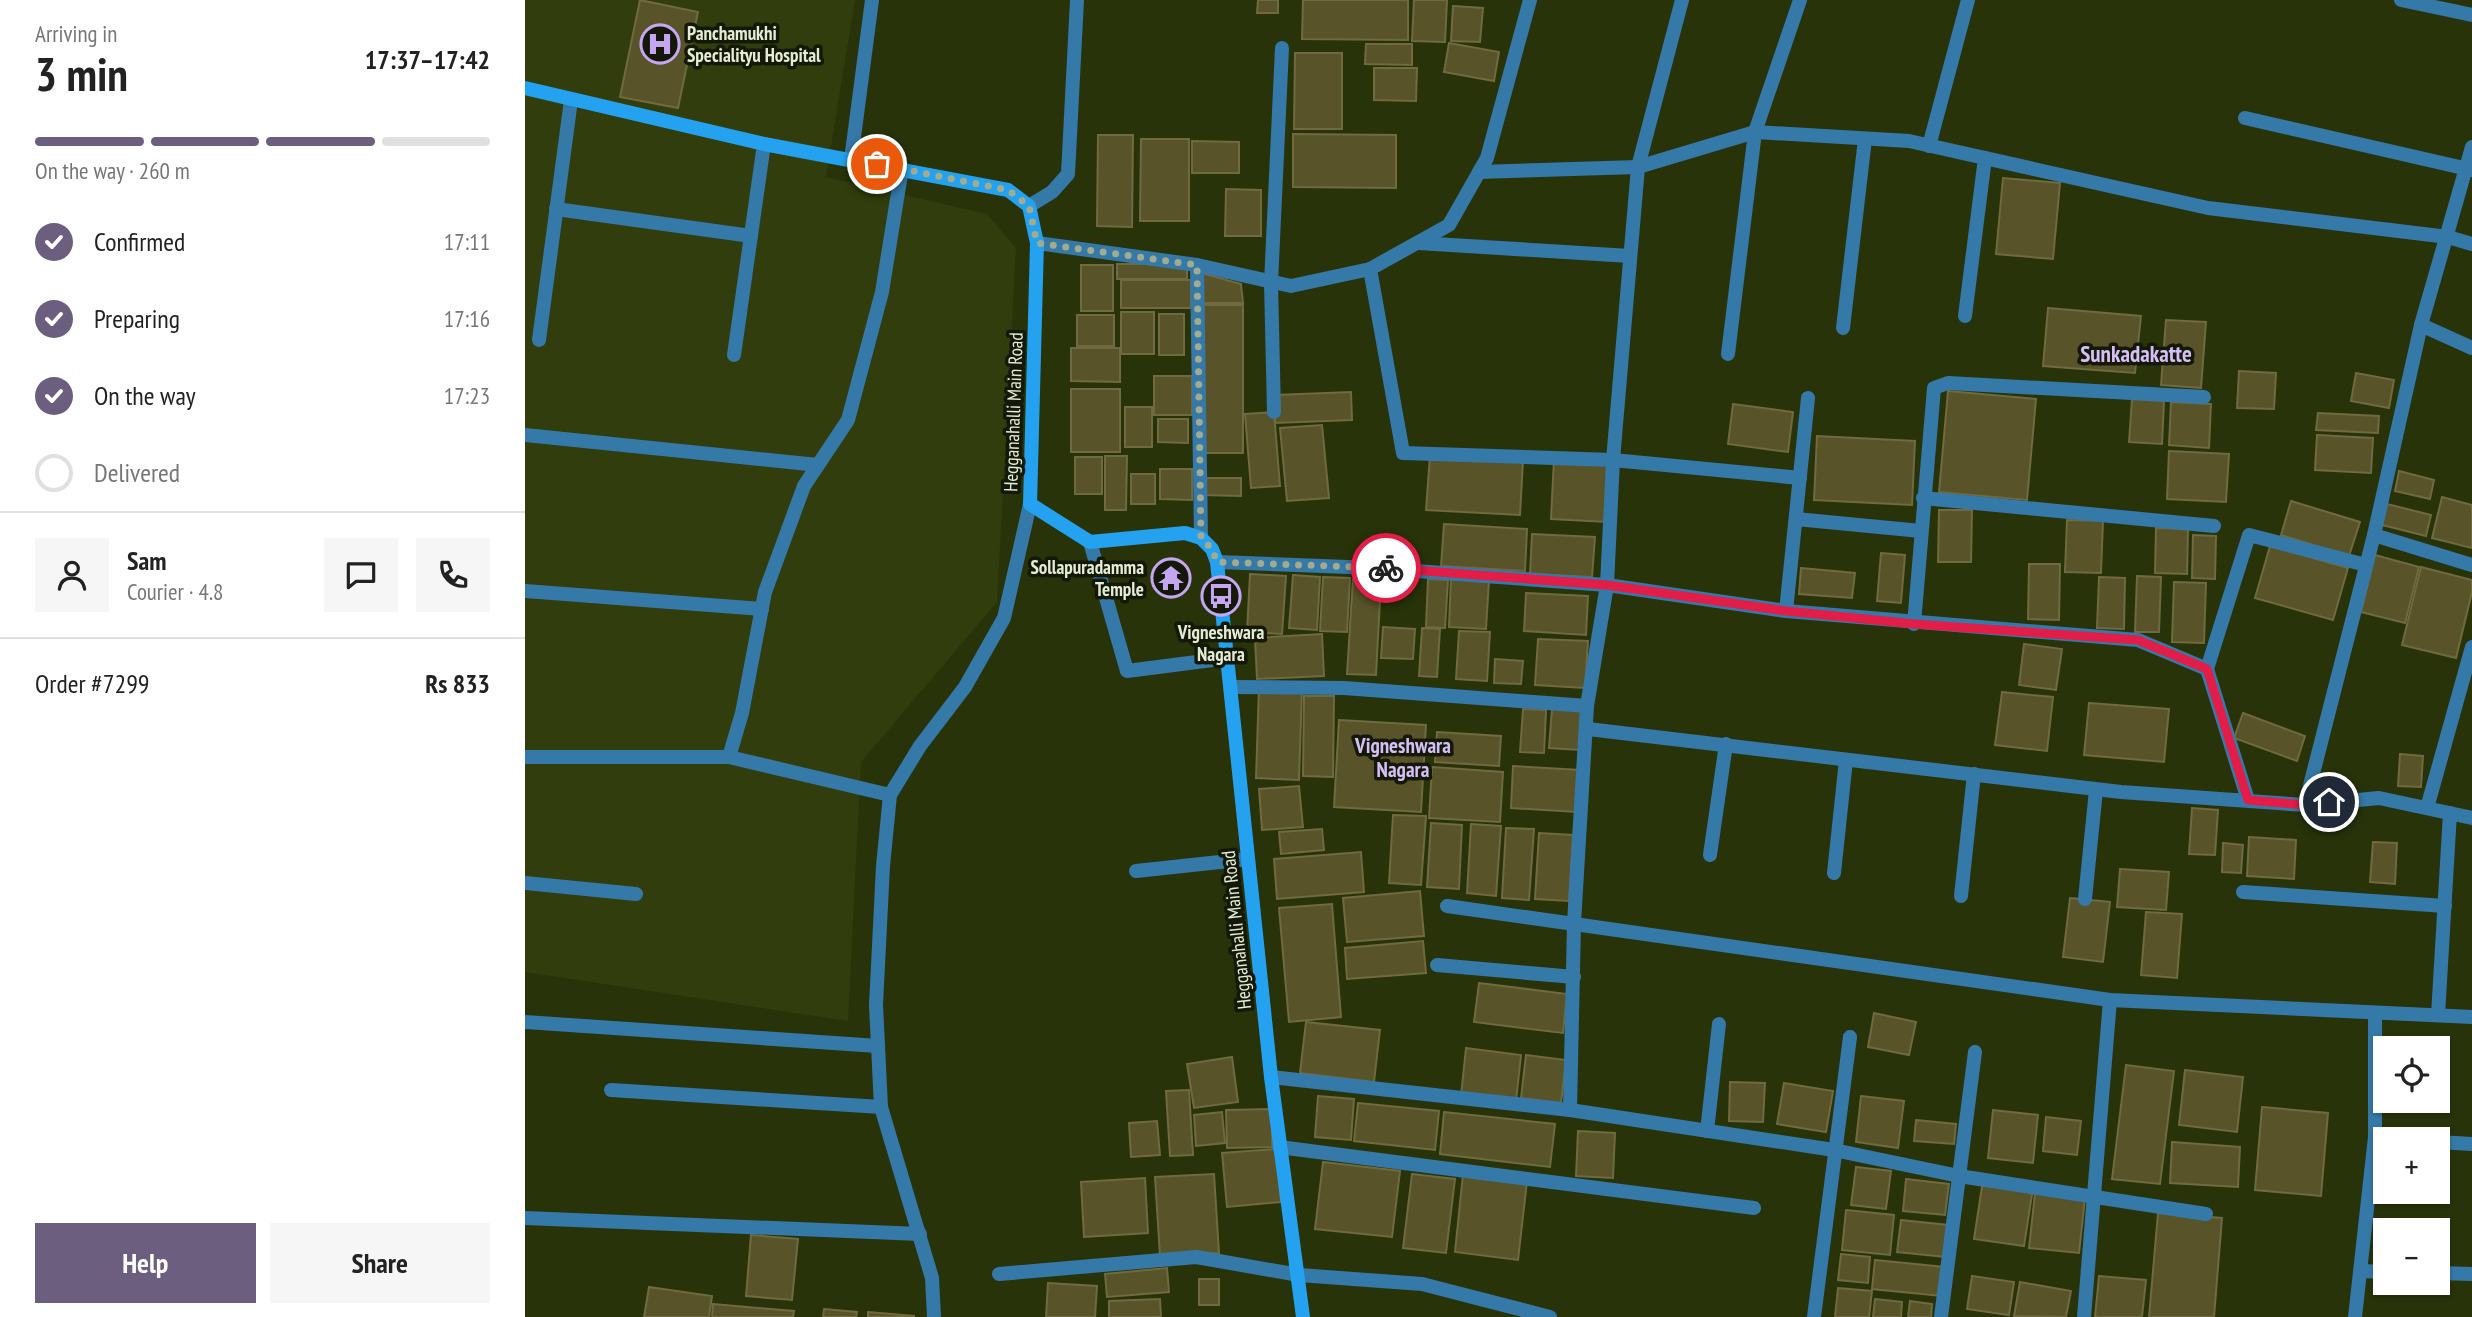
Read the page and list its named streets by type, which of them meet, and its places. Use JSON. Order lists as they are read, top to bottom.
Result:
{
  "streets": {
    "main road": ["Hegganahalli Main Road"]
  },
  "districts": ["Sunkadakatte", "Vigneshwara Nagara"],
  "places": {
    "hospital": ["Panchamukhi Specialityu Hospital"],
    "temple": ["Sollapuradamma Temple"],
    "bus stop": ["Vigneshwara Nagara"]
  },
  "page": {
    "heading": ["3 min", "Arriving in", "17:37–17:42"],
    "panel": [
      "Sam",
      "Courier · 4.8",
      "Order #7299",
      "Rs 833"
    ],
    "bar": "On the way · 260 m",
    "list": [
      ["Confirmed", "17:11"],
      ["Preparing", "17:16"],
      ["On the way", "17:23"],
      "Delivered"
    ],
    "map_buttons": ["+", "−"],
    "buttons": ["Help", "Share"]
  }
}
